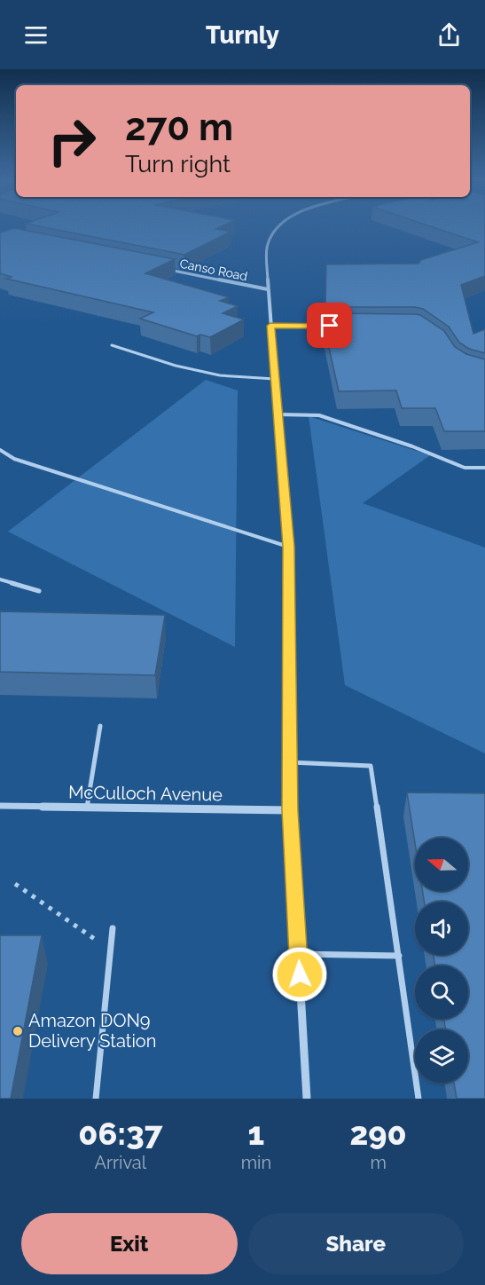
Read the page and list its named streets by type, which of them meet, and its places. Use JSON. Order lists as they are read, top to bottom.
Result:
{
  "streets": {
    "street": ["Canso Road", "McCulloch Avenue"]
  },
  "places": ["Amazon DON9 Delivery Station"],
  "north": "left",
  "page": {
    "header": "Turnly",
    "turn": ["270 m", "Turn right"],
    "eta": [
      "06:37",
      "Arrival",
      "1",
      "min",
      "290",
      "m"
    ],
    "buttons": ["Exit", "Share"]
  }
}
